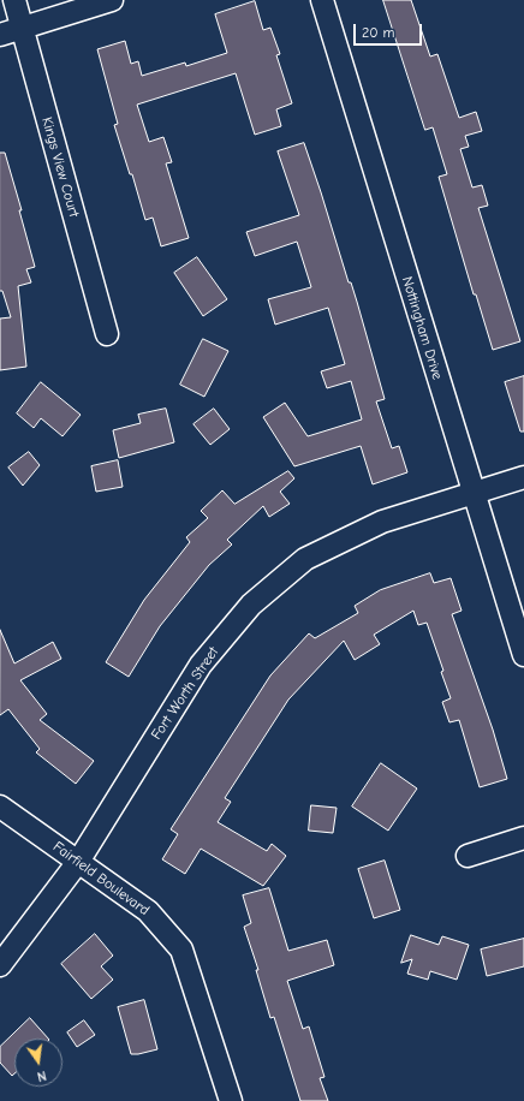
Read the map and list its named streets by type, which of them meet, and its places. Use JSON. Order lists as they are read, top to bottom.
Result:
{
  "streets": {
    "street": [
      "Kings View Court",
      "Nottingham Drive",
      "Fort Worth Street",
      "Fairfield Boulevard"
    ]
  },
  "crossings": [
    ["Nottingham Drive", "Fort Worth Street"],
    ["Fort Worth Street", "Fairfield Boulevard"]
  ],
  "scale_bar": "20 m",
  "north": "bottom"
}
